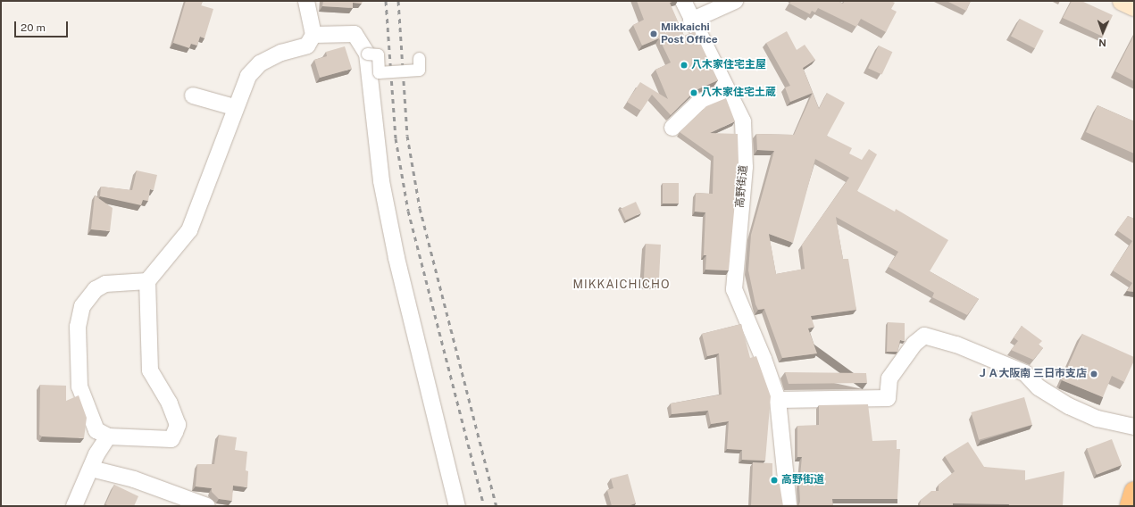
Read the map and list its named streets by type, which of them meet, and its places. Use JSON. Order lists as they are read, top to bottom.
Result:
{
  "streets": {
    "street": ["高野街道"]
  },
  "districts": ["MIKKAICHICHO"],
  "places": [
    "Mikkaichi Post Office",
    "八木家住宅主屋",
    "八木家住宅土蔵",
    "ＪＡ大阪南 三日市支店",
    "高野街道"
  ],
  "scale_bar": "20 m",
  "north": "bottom"
}
